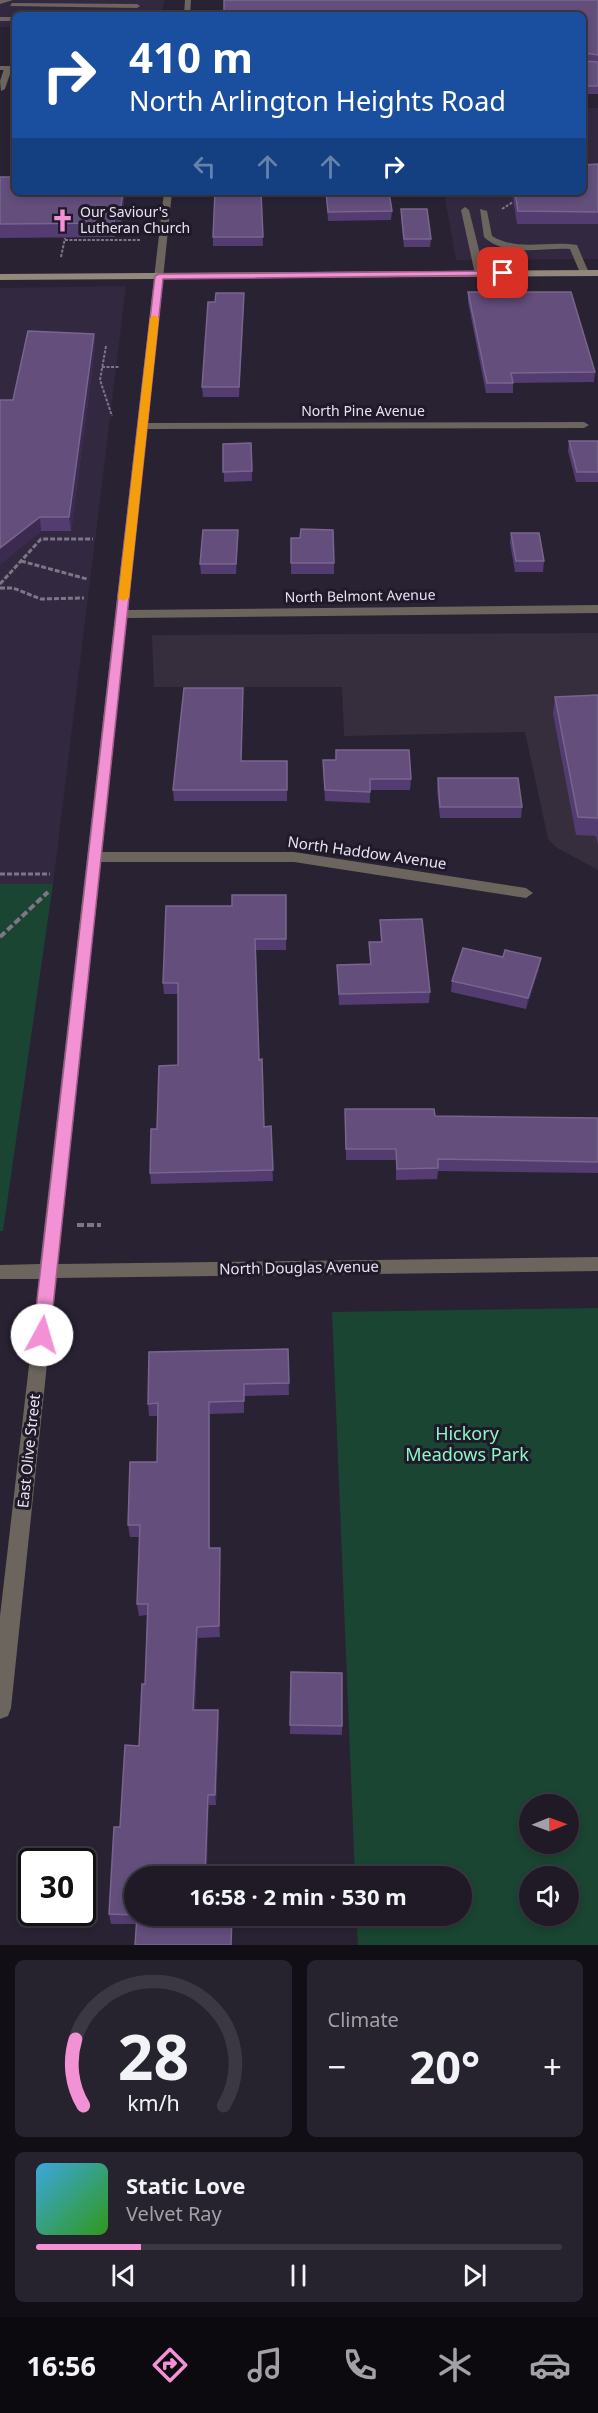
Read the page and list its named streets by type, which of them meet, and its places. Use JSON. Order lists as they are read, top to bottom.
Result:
{
  "streets": {
    "street": [
      "North Pine Avenue",
      "North Belmont Avenue",
      "North Haddow Avenue",
      "North Douglas Avenue",
      "East Olive Street"
    ]
  },
  "crossings": [
    ["North Pine Avenue", "East Olive Street"],
    ["North Belmont Avenue", "East Olive Street"],
    ["North Haddow Avenue", "East Olive Street"],
    ["North Douglas Avenue", "East Olive Street"]
  ],
  "parks": ["Hickory Meadows Park"],
  "places": {
    "church": ["Our Saviour's Lutheran Church"]
  },
  "north": "right",
  "page": {
    "turn": ["410 m", "North Arlington Heights Road"],
    "limit": "30",
    "trip": "16:58 · 2 min · 530 m",
    "tile": "Climate",
    "heat": ["−", "20°", "+"],
    "song": ["Static Love", "Velvet Ray"],
    "tabs": "16:56",
    "gauge": ["28", "km/h"]
  }
}
